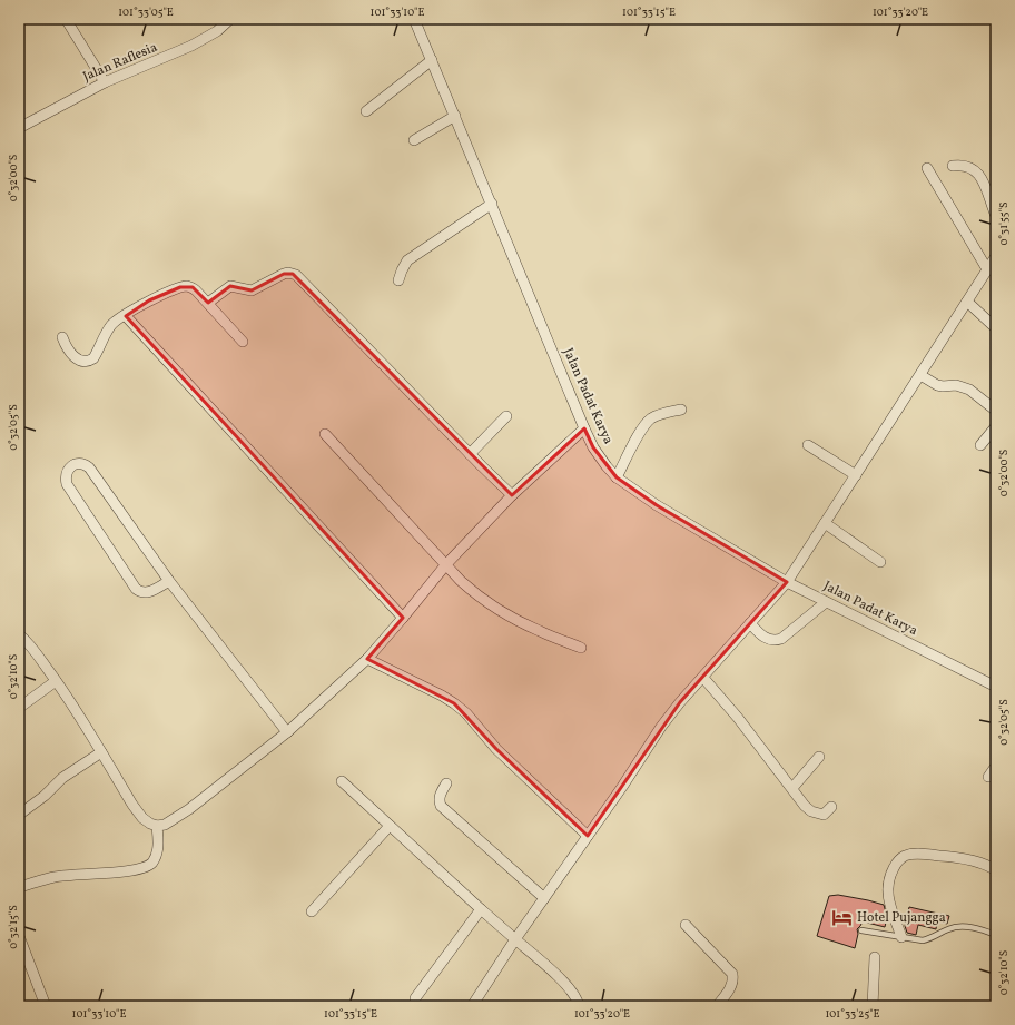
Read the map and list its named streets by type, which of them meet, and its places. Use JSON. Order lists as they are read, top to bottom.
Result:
{
  "streets": {
    "street": ["Jalan Raflesia", "Jalan Padat Karya"]
  },
  "places": {
    "hotel": ["Hotel Pujangga"]
  },
  "coordinates": [
    "101°33'05\"E",
    "101°33'10\"E",
    "101°33'15\"E",
    "101°33'20\"E",
    "0°32'00\"S",
    "0°31'55\"S",
    "0°32'05\"S",
    "0°32'10\"S",
    "0°32'15\"S",
    "101°33'25\"E"
  ]
}
